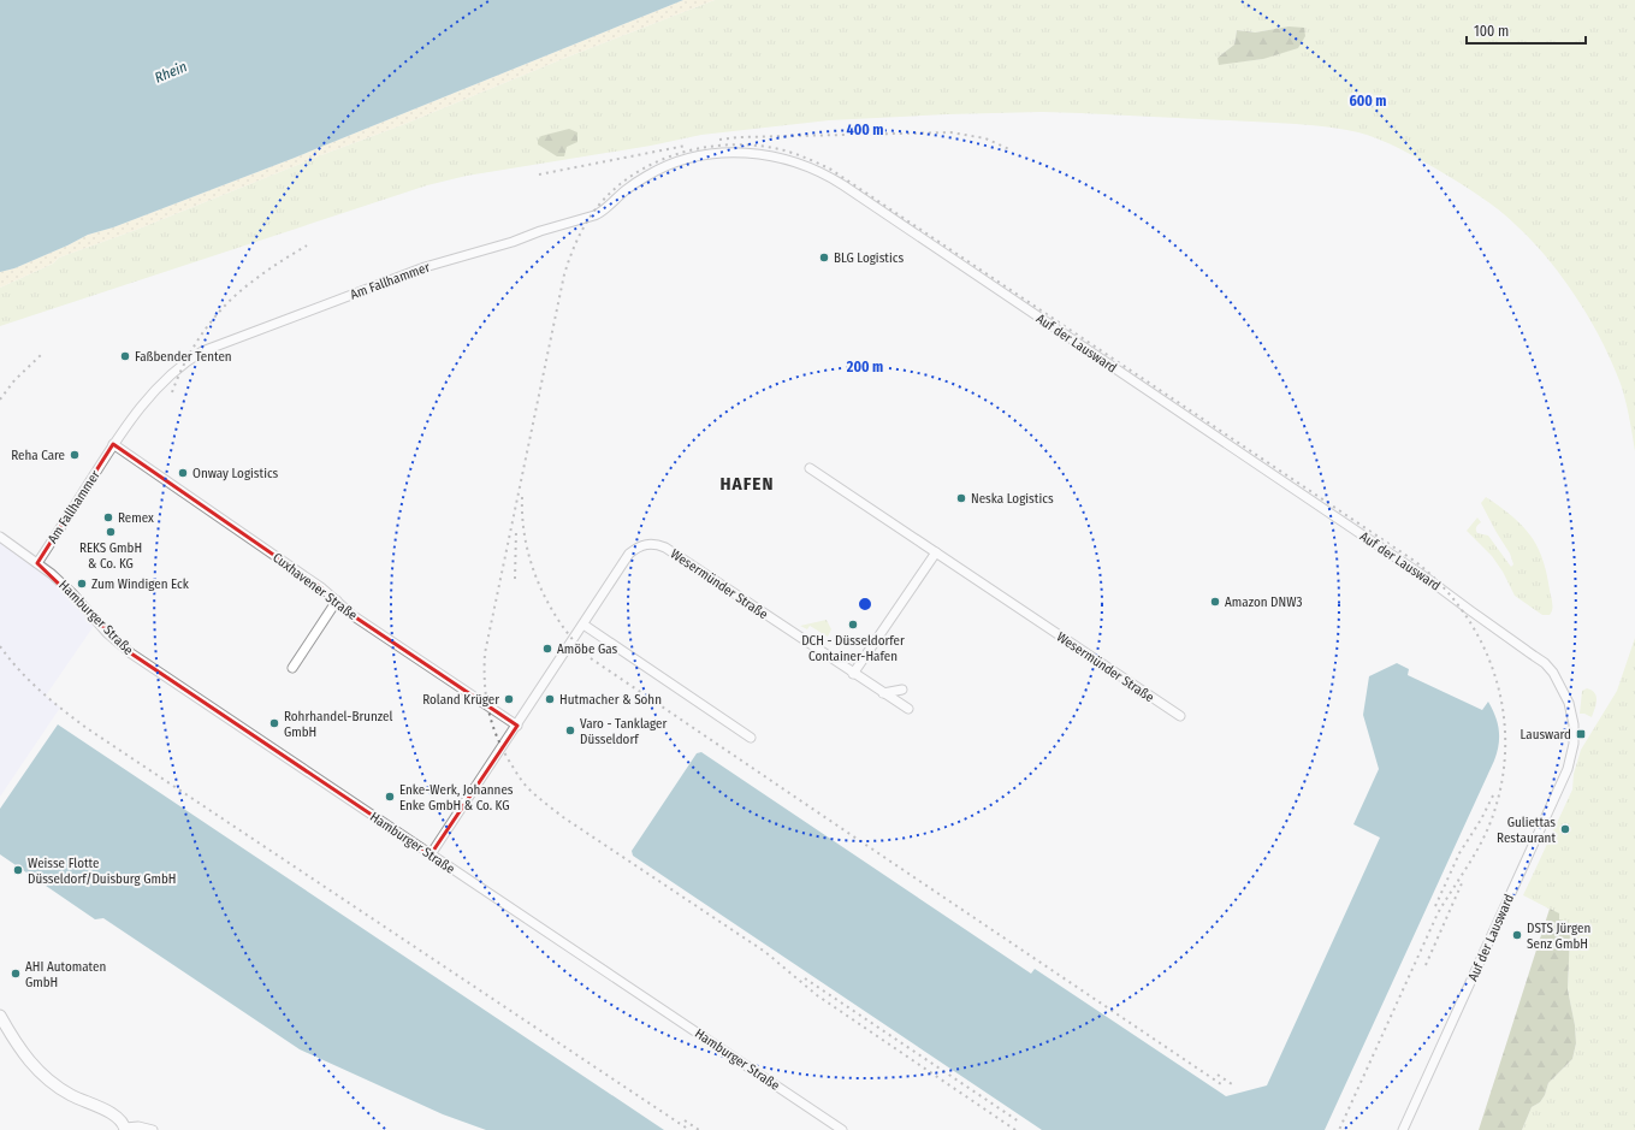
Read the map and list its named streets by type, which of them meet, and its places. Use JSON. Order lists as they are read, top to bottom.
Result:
{
  "streets": {
    "street": [
      "Am Fallhammer",
      "Auf der Lausward",
      "Wesermünder Straße",
      "Cuxhavener Straße",
      "Hamburger Straße"
    ]
  },
  "crossings": [
    ["Am Fallhammer", "Auf der Lausward"],
    ["Am Fallhammer", "Cuxhavener Straße"],
    ["Am Fallhammer", "Hamburger Straße"],
    ["Wesermünder Straße", "Cuxhavener Straße"],
    ["Wesermünder Straße", "Hamburger Straße"]
  ],
  "districts": ["HAFEN"],
  "water": ["Rhein"],
  "places": {
    "other": [
      "BLG Logistics",
      "Faßbender Tenten",
      "Reha Care",
      "Onway Logistics",
      "Neska Logistics",
      "Remex",
      "REKS GmbH & Co. KG",
      "Zum Windigen Eck",
      "Amazon DNW3",
      "DCH - Düsseldorfer Container-Hafen",
      "Amöbe Gas",
      "Roland Krüger",
      "Hutmacher & Sohn",
      "Rohrhandel-Brunzel GmbH",
      "Varo - Tanklager Düsseldorf",
      "Enke-Werk, Johannes Enke GmbH & Co. KG",
      "Guliettas Restaurant",
      "Weisse Flotte Düsseldorf/Duisburg GmbH",
      "DSTS Jürgen Senz GmbH",
      "AHI Automaten GmbH"
    ],
    "transit": ["Lausward"]
  },
  "scale_bar": "100 m",
  "rings": ["600 m", "400 m", "200 m"]
}
